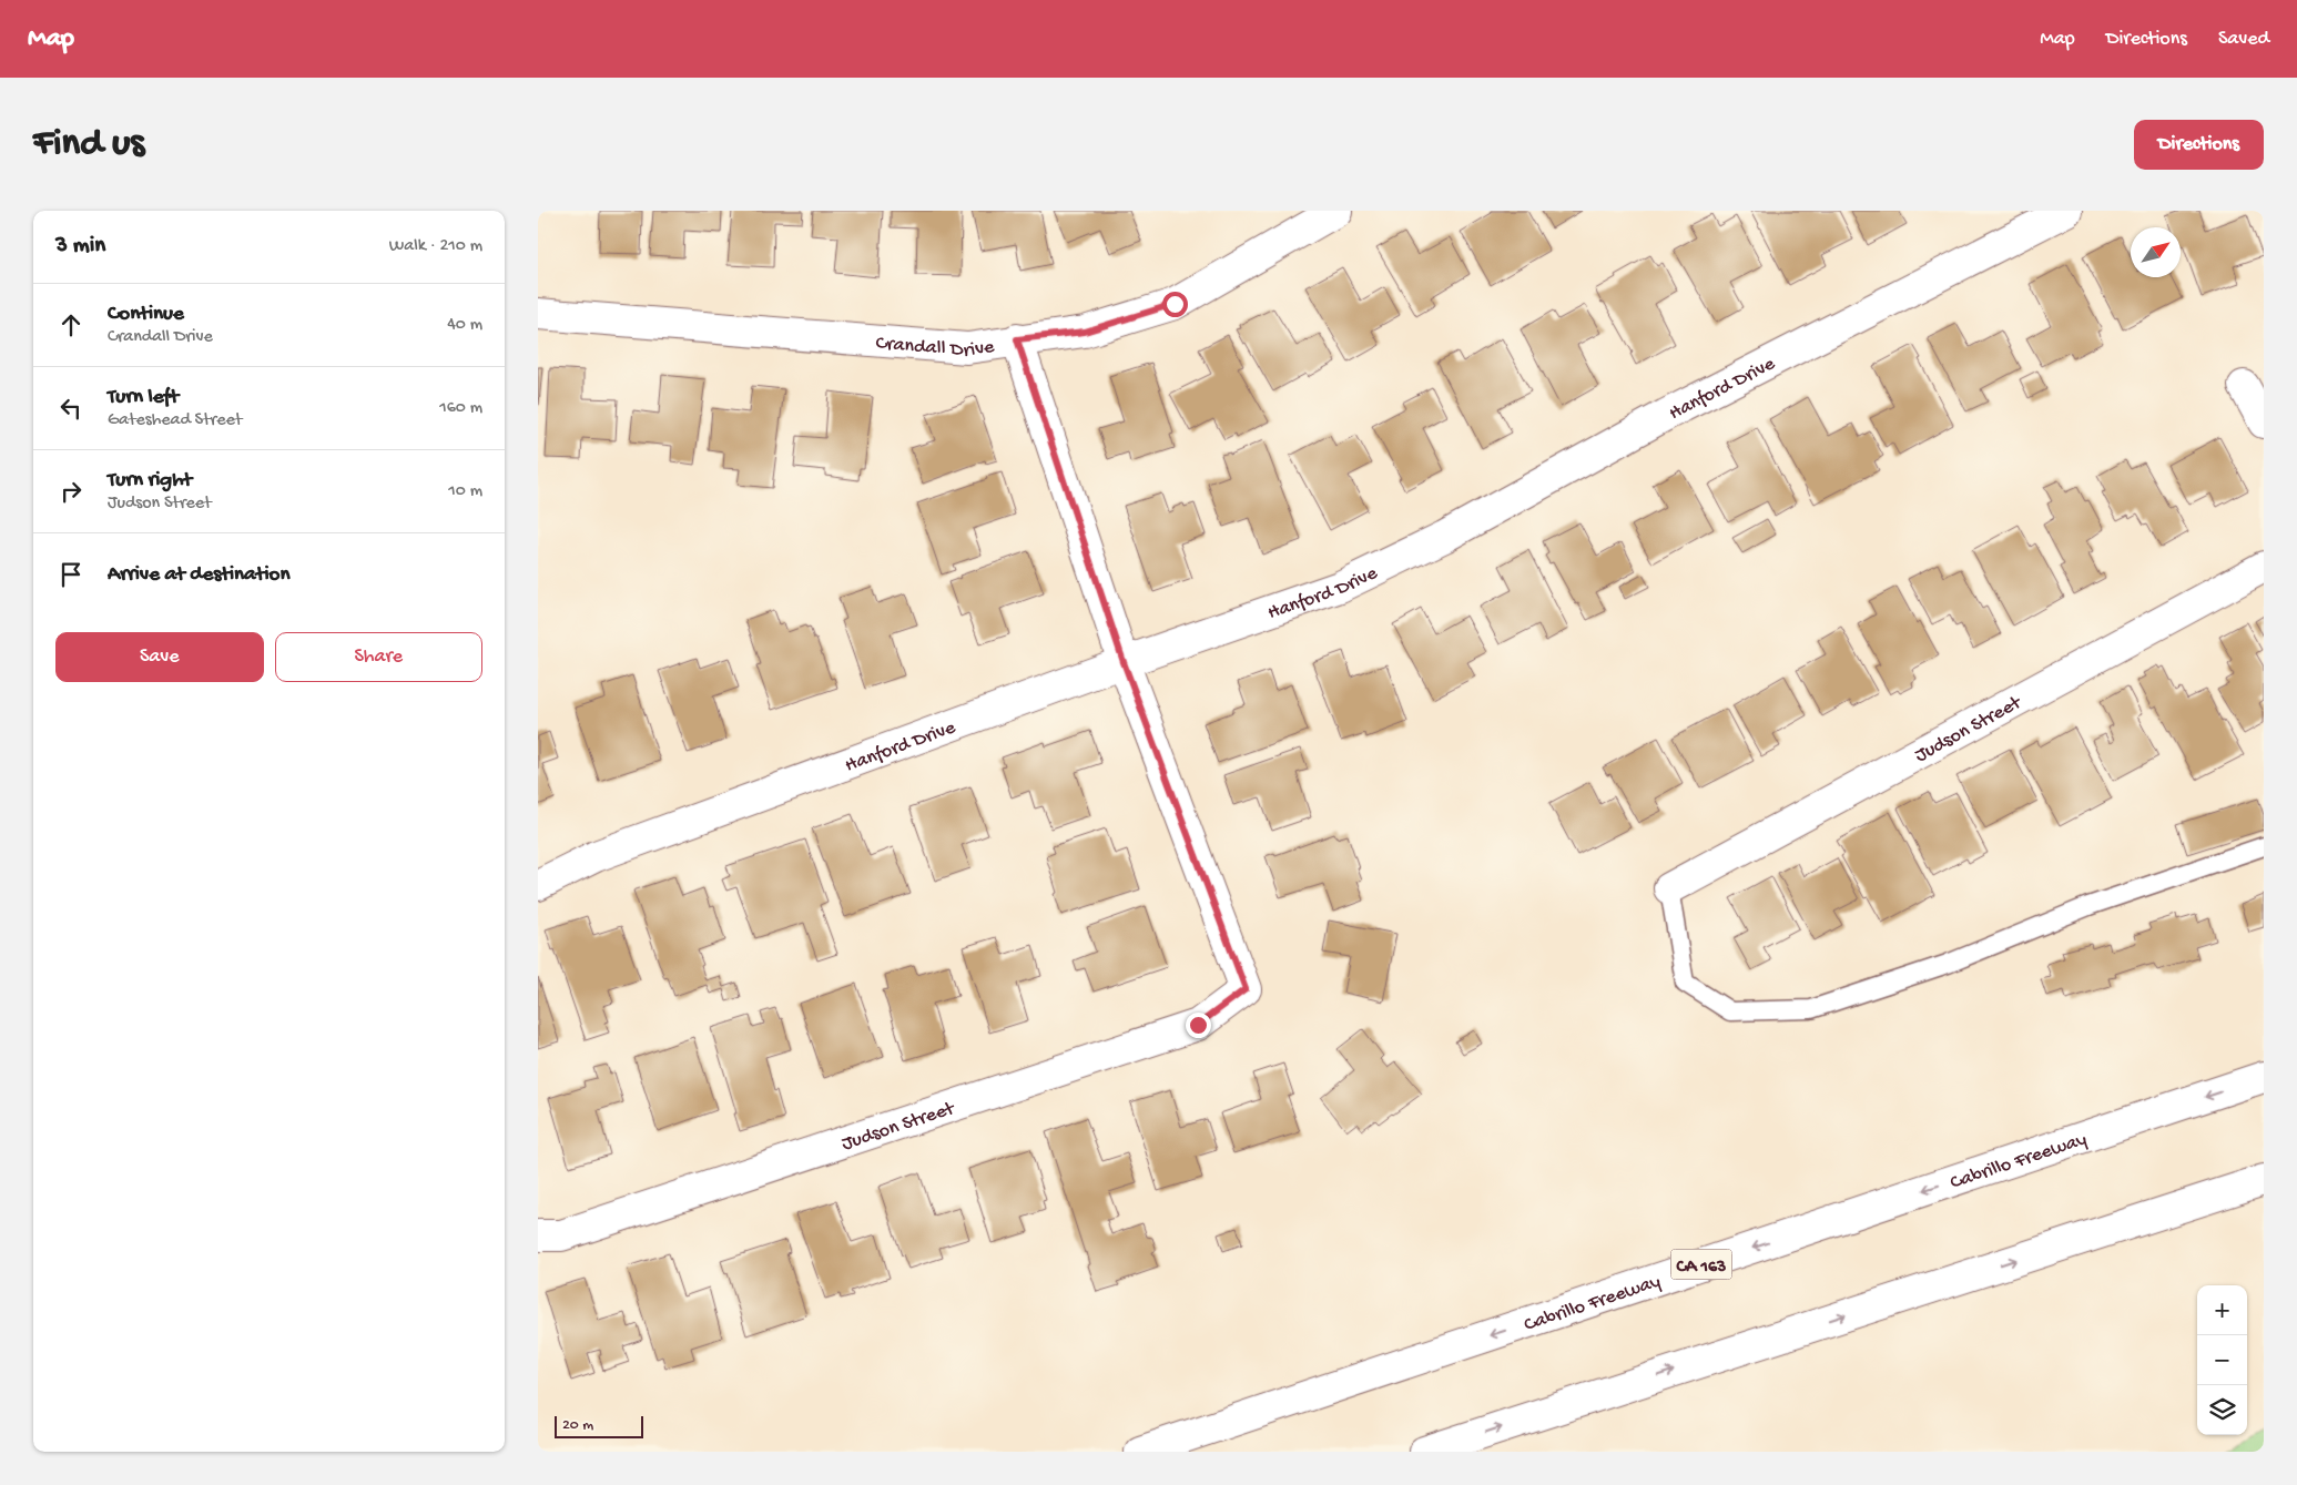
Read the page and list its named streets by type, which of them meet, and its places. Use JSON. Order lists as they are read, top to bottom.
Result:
{
  "streets": {
    "main road": [
      "Crandall Drive",
      "Hanford Drive",
      "Judson Street",
      "Cabrillo Freeway",
      "CA 163"
    ]
  },
  "crossings": [
    ["Hanford Drive", "Judson Street"]
  ],
  "scale_bar": "20 m",
  "north": "top right",
  "page": {
    "header": "Map",
    "nav": ["Map", "Directions", "Saved"],
    "buttons": [
      "Directions",
      ["Save", "Share"]
    ],
    "title": "Find us",
    "heading": ["3 min", "Walk · 210 m"],
    "list": [
      ["Continue", "Crandall Drive", "40 m"],
      ["Turn left", "Gateshead Street", "160 m"],
      ["Turn right", "Judson Street", "10 m"],
      "Arrive at destination"
    ],
    "map_buttons": ["+", "−"],
    "scale": "20 m"
  }
}
